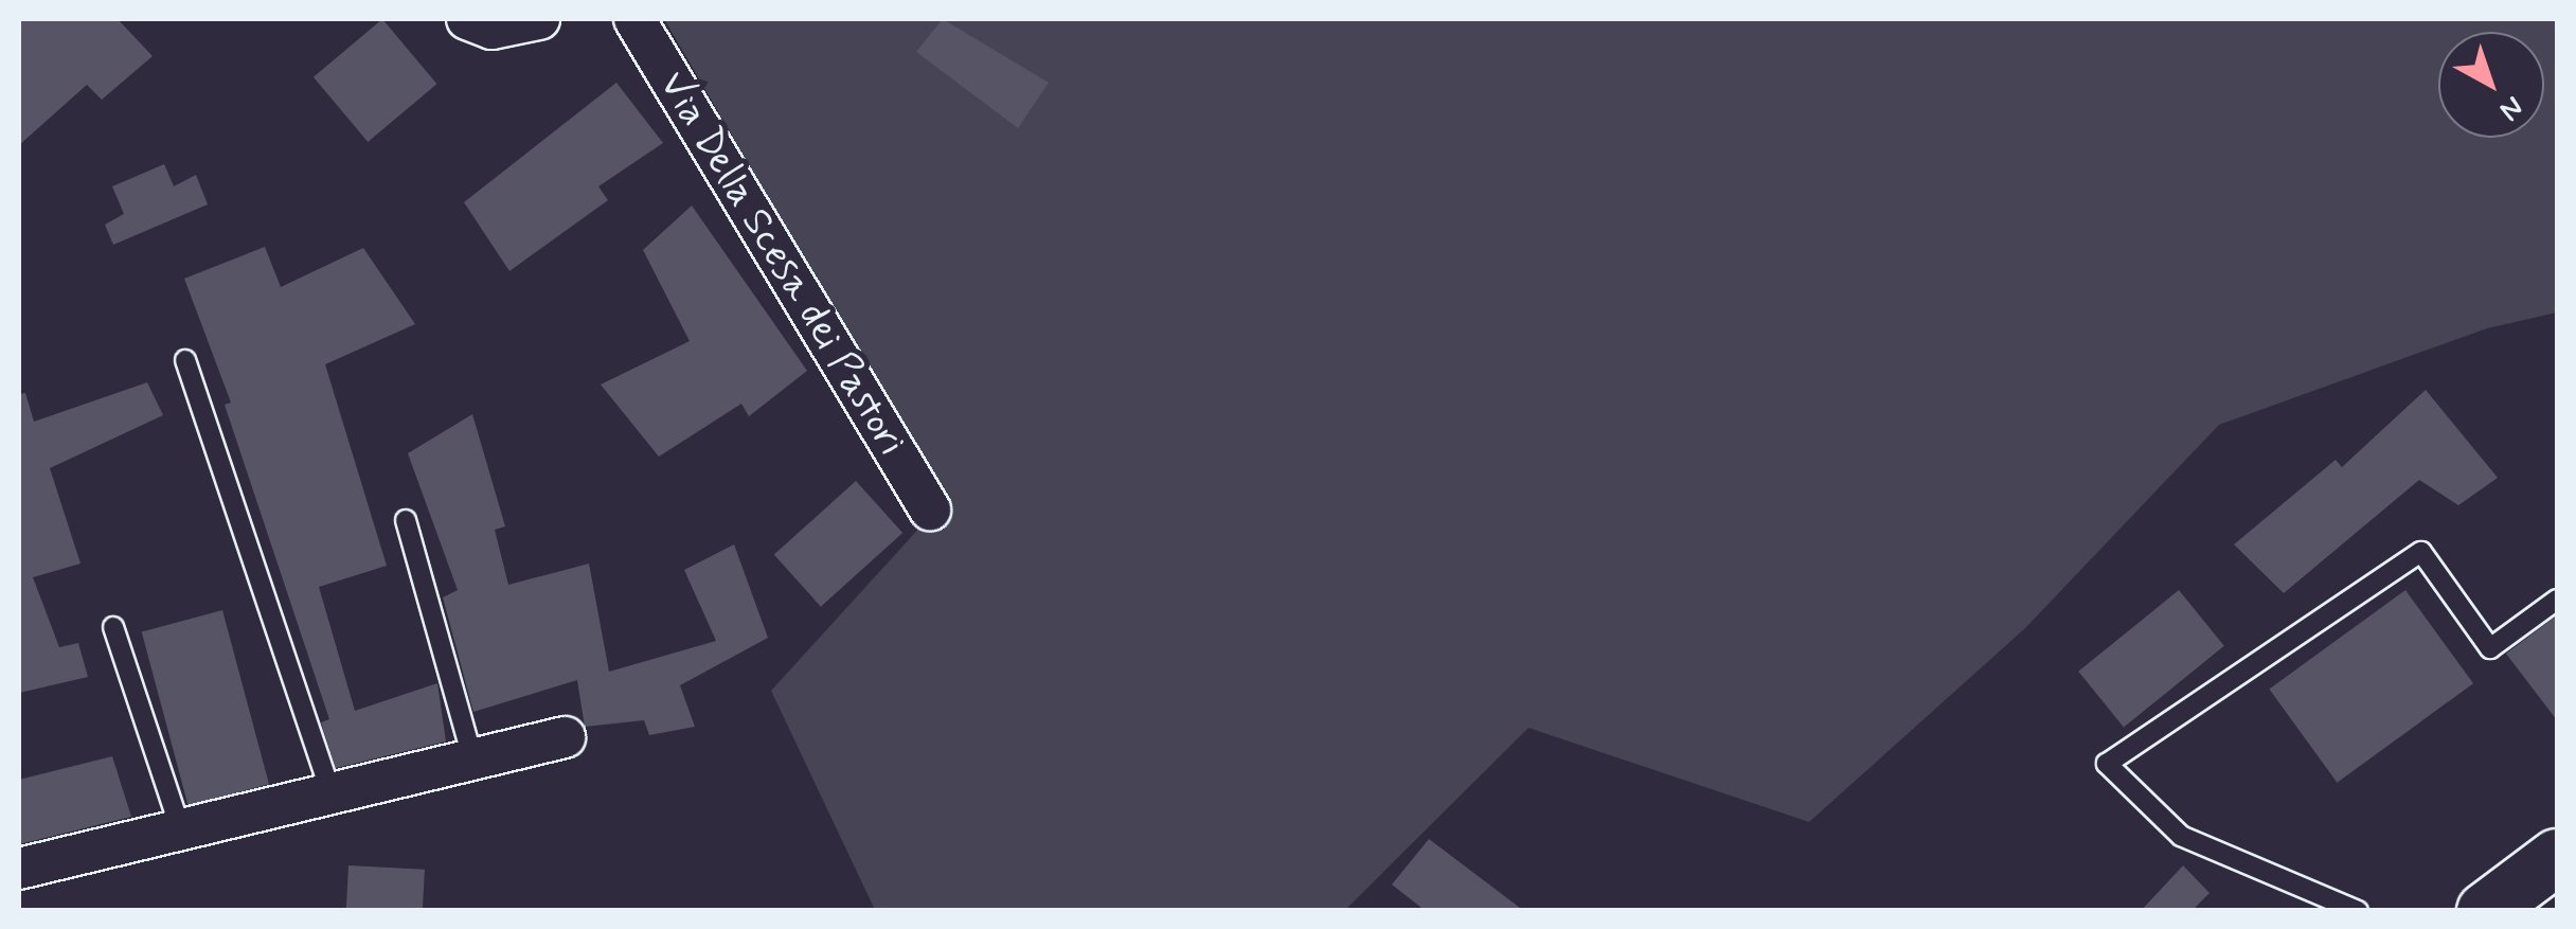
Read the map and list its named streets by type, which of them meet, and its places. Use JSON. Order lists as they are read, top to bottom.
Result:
{
  "streets": {
    "street": ["Via Della Scesa dei Pastori"]
  },
  "north": "bottom right"
}
